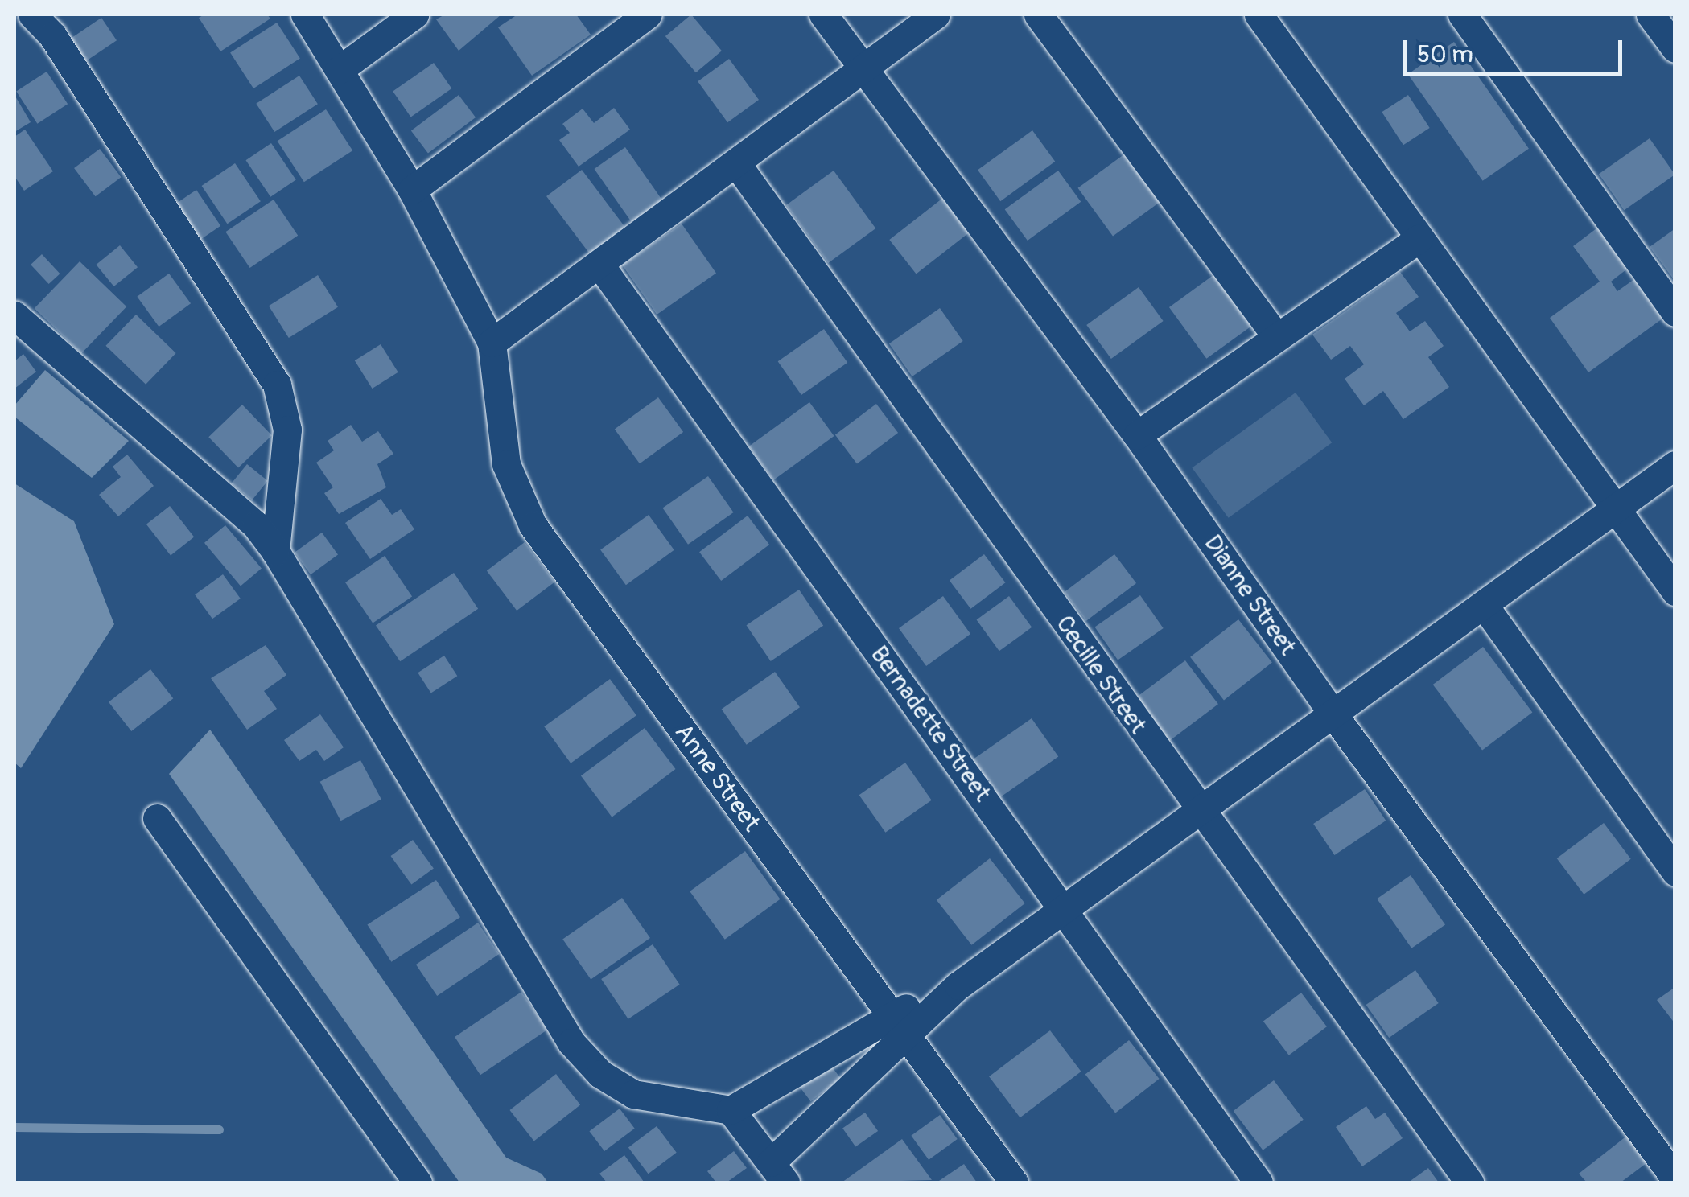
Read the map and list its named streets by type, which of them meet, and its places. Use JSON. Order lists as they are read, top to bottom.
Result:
{
  "streets": {
    "street": [
      "Dianne Street",
      "Cecille Street",
      "Bernadette Street",
      "Anne Street"
    ]
  },
  "scale_bar": "50 m"
}
